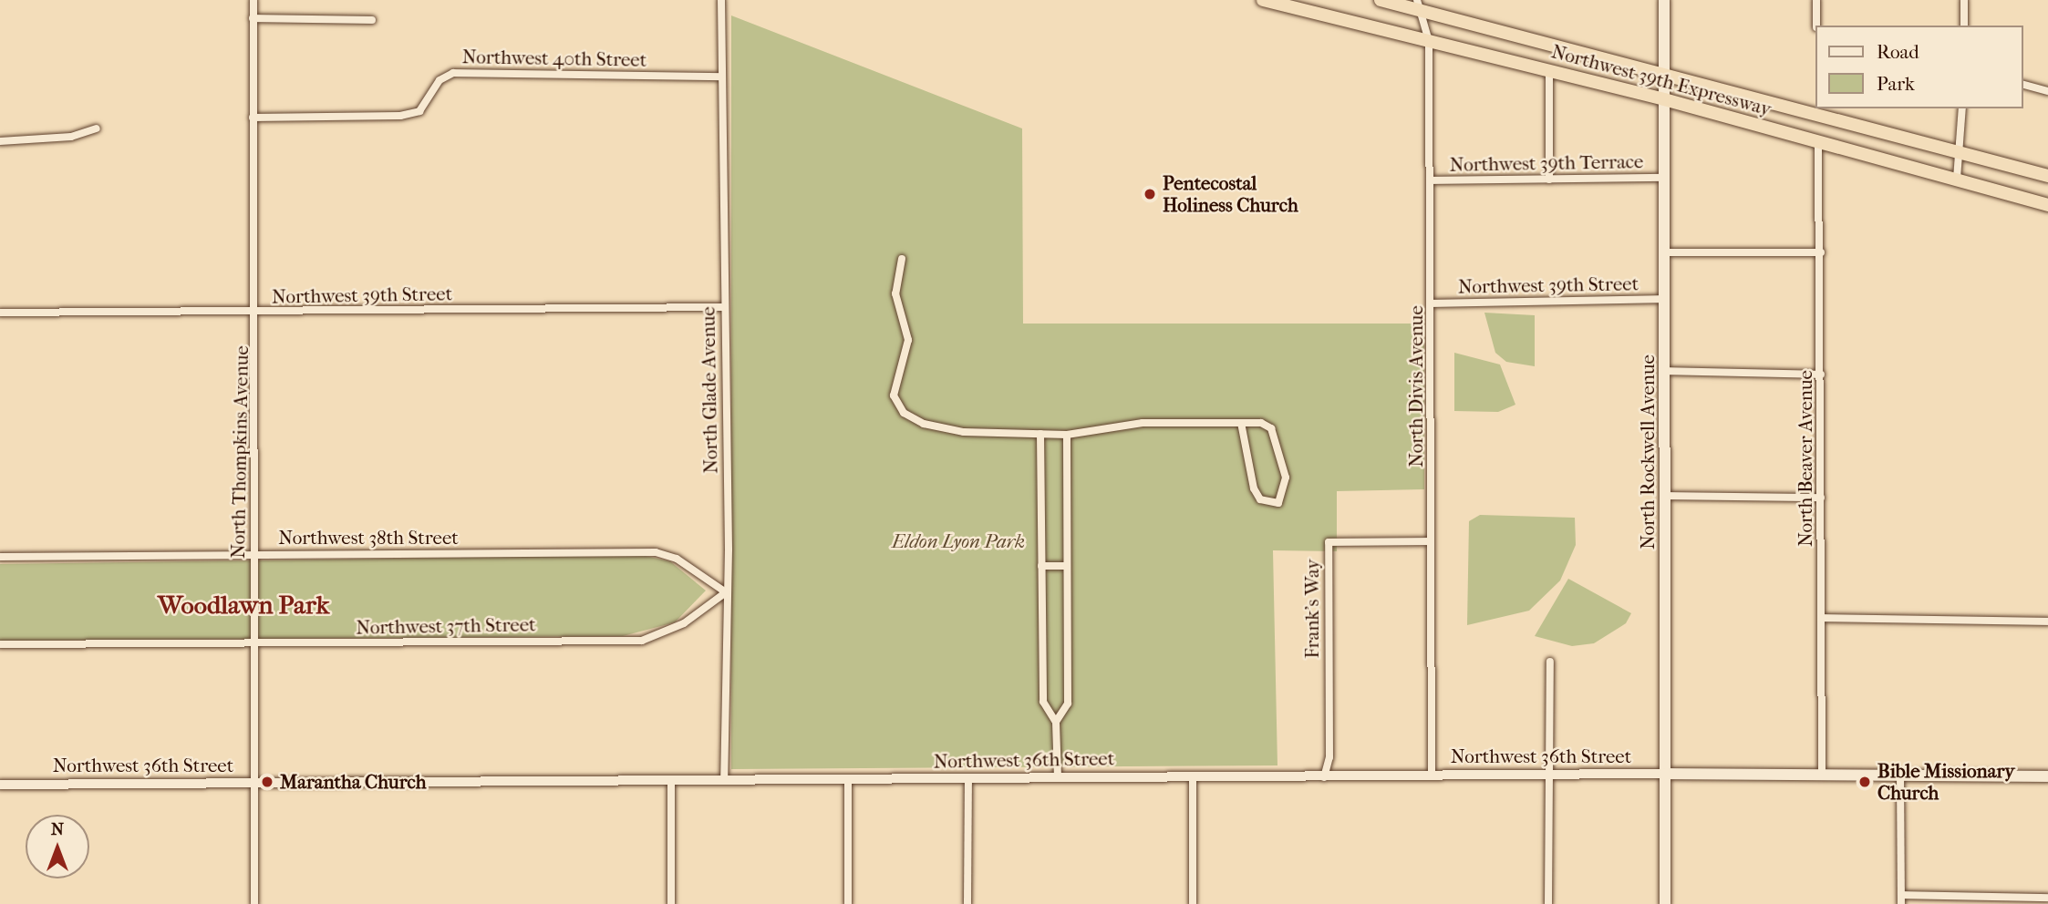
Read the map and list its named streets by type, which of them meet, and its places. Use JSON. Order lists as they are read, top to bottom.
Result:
{
  "streets": {
    "highway": ["Northwest 39th Expressway"],
    "main road": ["North Rockwell Avenue", "Northwest 36th Street"],
    "street": [
      "Northwest 40th Street",
      "Northwest 39th Terrace",
      "Northwest 39th Street",
      "North Divis Avenue",
      "North Glade Avenue",
      "North Thompkins Avenue",
      "North Beaver Avenue",
      "Northwest 38th Street",
      "Frank's Way",
      "Northwest 37th Street"
    ]
  },
  "crossings": [
    ["Northwest 40th Street", "North Glade Avenue"],
    ["Northwest 40th Street", "North Thompkins Avenue"],
    ["Northwest 39th Expressway", "North Divis Avenue"],
    ["Northwest 39th Expressway", "North Rockwell Avenue"],
    ["Northwest 39th Expressway", "North Beaver Avenue"],
    ["Northwest 39th Terrace", "North Divis Avenue"],
    ["Northwest 39th Terrace", "North Rockwell Avenue"],
    ["Northwest 39th Street", "North Divis Avenue"],
    ["Northwest 39th Street", "North Glade Avenue"],
    ["Northwest 39th Street", "North Thompkins Avenue"],
    ["Northwest 39th Street", "North Rockwell Avenue"],
    ["North Divis Avenue", "Frank's Way"],
    ["North Divis Avenue", "Northwest 36th Street"],
    ["North Glade Avenue", "Northwest 38th Street"],
    ["North Glade Avenue", "Northwest 37th Street"],
    ["North Glade Avenue", "Northwest 36th Street"],
    ["North Thompkins Avenue", "Northwest 38th Street"],
    ["North Thompkins Avenue", "Northwest 37th Street"],
    ["North Thompkins Avenue", "Northwest 36th Street"],
    ["North Rockwell Avenue", "Northwest 36th Street"],
    ["North Beaver Avenue", "Northwest 36th Street"],
    ["Northwest 38th Street", "Northwest 37th Street"],
    ["Frank's Way", "Northwest 36th Street"]
  ],
  "districts": ["Woodlawn Park"],
  "parks": ["Eldon Lyon Park"],
  "places": ["Pentecostal Holiness Church", "Marantha Church", "Bible Missionary Church"],
  "legend": ["Road", "Park"],
  "north": "top"
}
